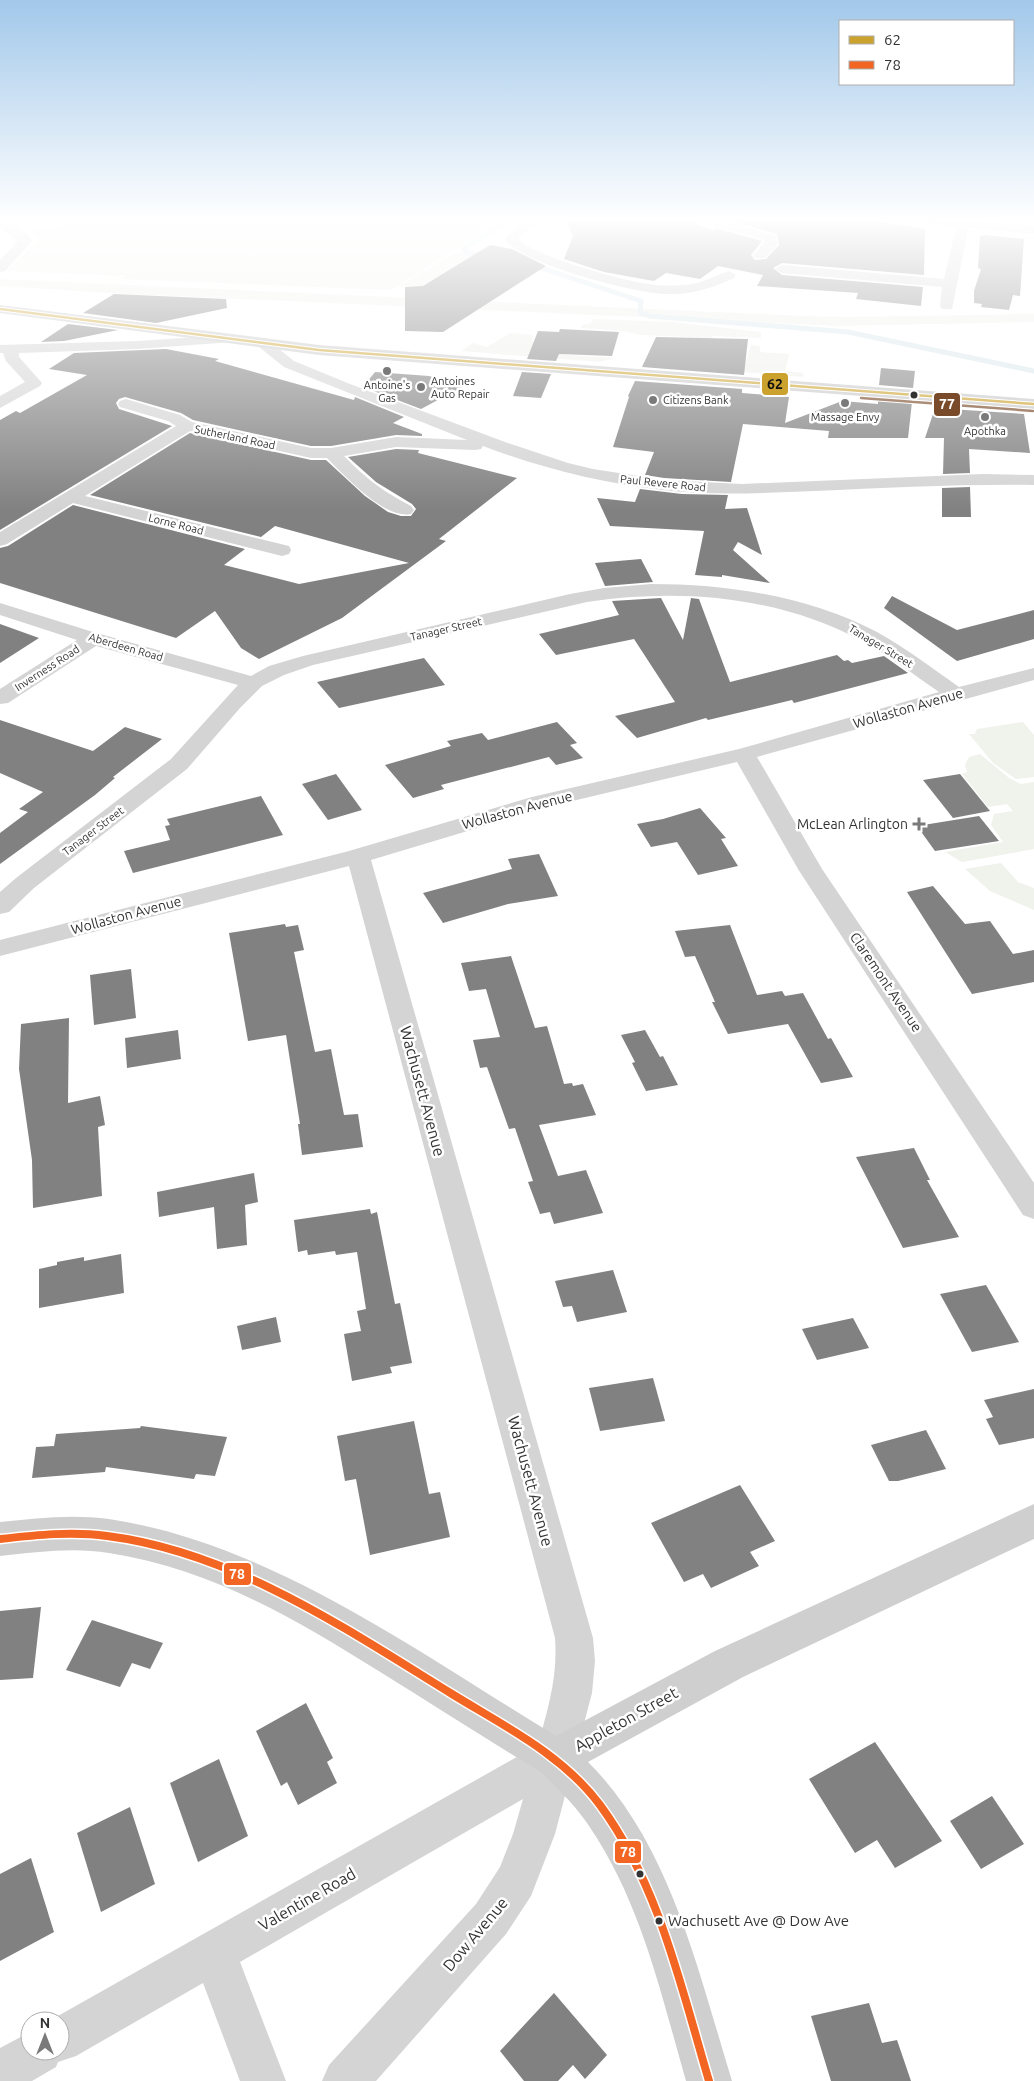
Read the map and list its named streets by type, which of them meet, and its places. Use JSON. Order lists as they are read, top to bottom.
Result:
{
  "streets": {
    "street": [
      "Sutherland Road",
      "Paul Revere Road",
      "Lorne Road",
      "Tanager Street",
      "Aberdeen Road",
      "Inverness Road",
      "Wollaston Avenue",
      "Claremont Avenue",
      "Wachusett Avenue",
      "Appleton Street",
      "Valentine Road",
      "Dow Avenue"
    ]
  },
  "crossings": [
    ["Sutherland Road", "Paul Revere Road"],
    ["Sutherland Road", "Lorne Road"],
    ["Tanager Street", "Aberdeen Road"],
    ["Tanager Street", "Wollaston Avenue"],
    ["Aberdeen Road", "Inverness Road"],
    ["Wollaston Avenue", "Claremont Avenue"],
    ["Wollaston Avenue", "Wachusett Avenue"],
    ["Wachusett Avenue", "Appleton Street"],
    ["Wachusett Avenue", "Valentine Road"],
    ["Wachusett Avenue", "Dow Avenue"],
    ["Appleton Street", "Valentine Road"],
    ["Appleton Street", "Dow Avenue"],
    ["Valentine Road", "Dow Avenue"]
  ],
  "places": {
    "other": [
      "Antoine's Gas",
      "Antoines Auto Repair",
      "Citizens Bank",
      "Massage Envy",
      "Apothka",
      "Wachusett Ave @ Dow Ave"
    ],
    "health": ["McLean Arlington"]
  },
  "lines": ["transit line 62", "transit line 77", "transit line 78"],
  "legend": ["62", "78"],
  "north": "top"
}
